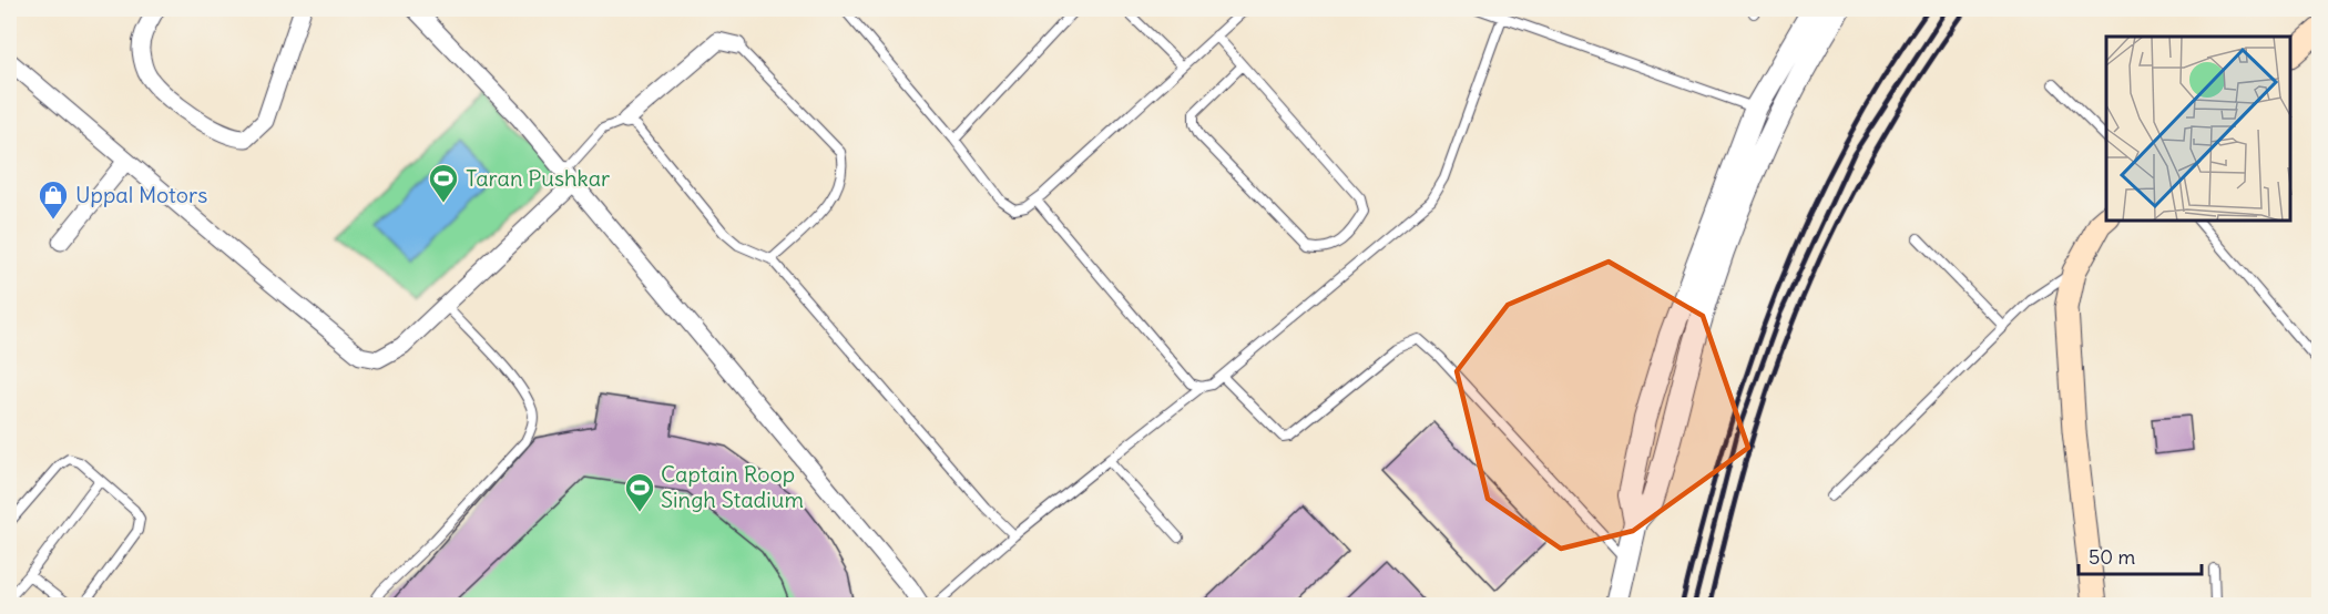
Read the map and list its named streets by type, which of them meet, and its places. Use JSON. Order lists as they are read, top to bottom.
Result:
{
  "places": {
    "sports": ["Taran Pushkar", "Captain Roop Singh Stadium"],
    "shop": ["Uppal Motors"]
  },
  "scale_bar": "50 m"
}
